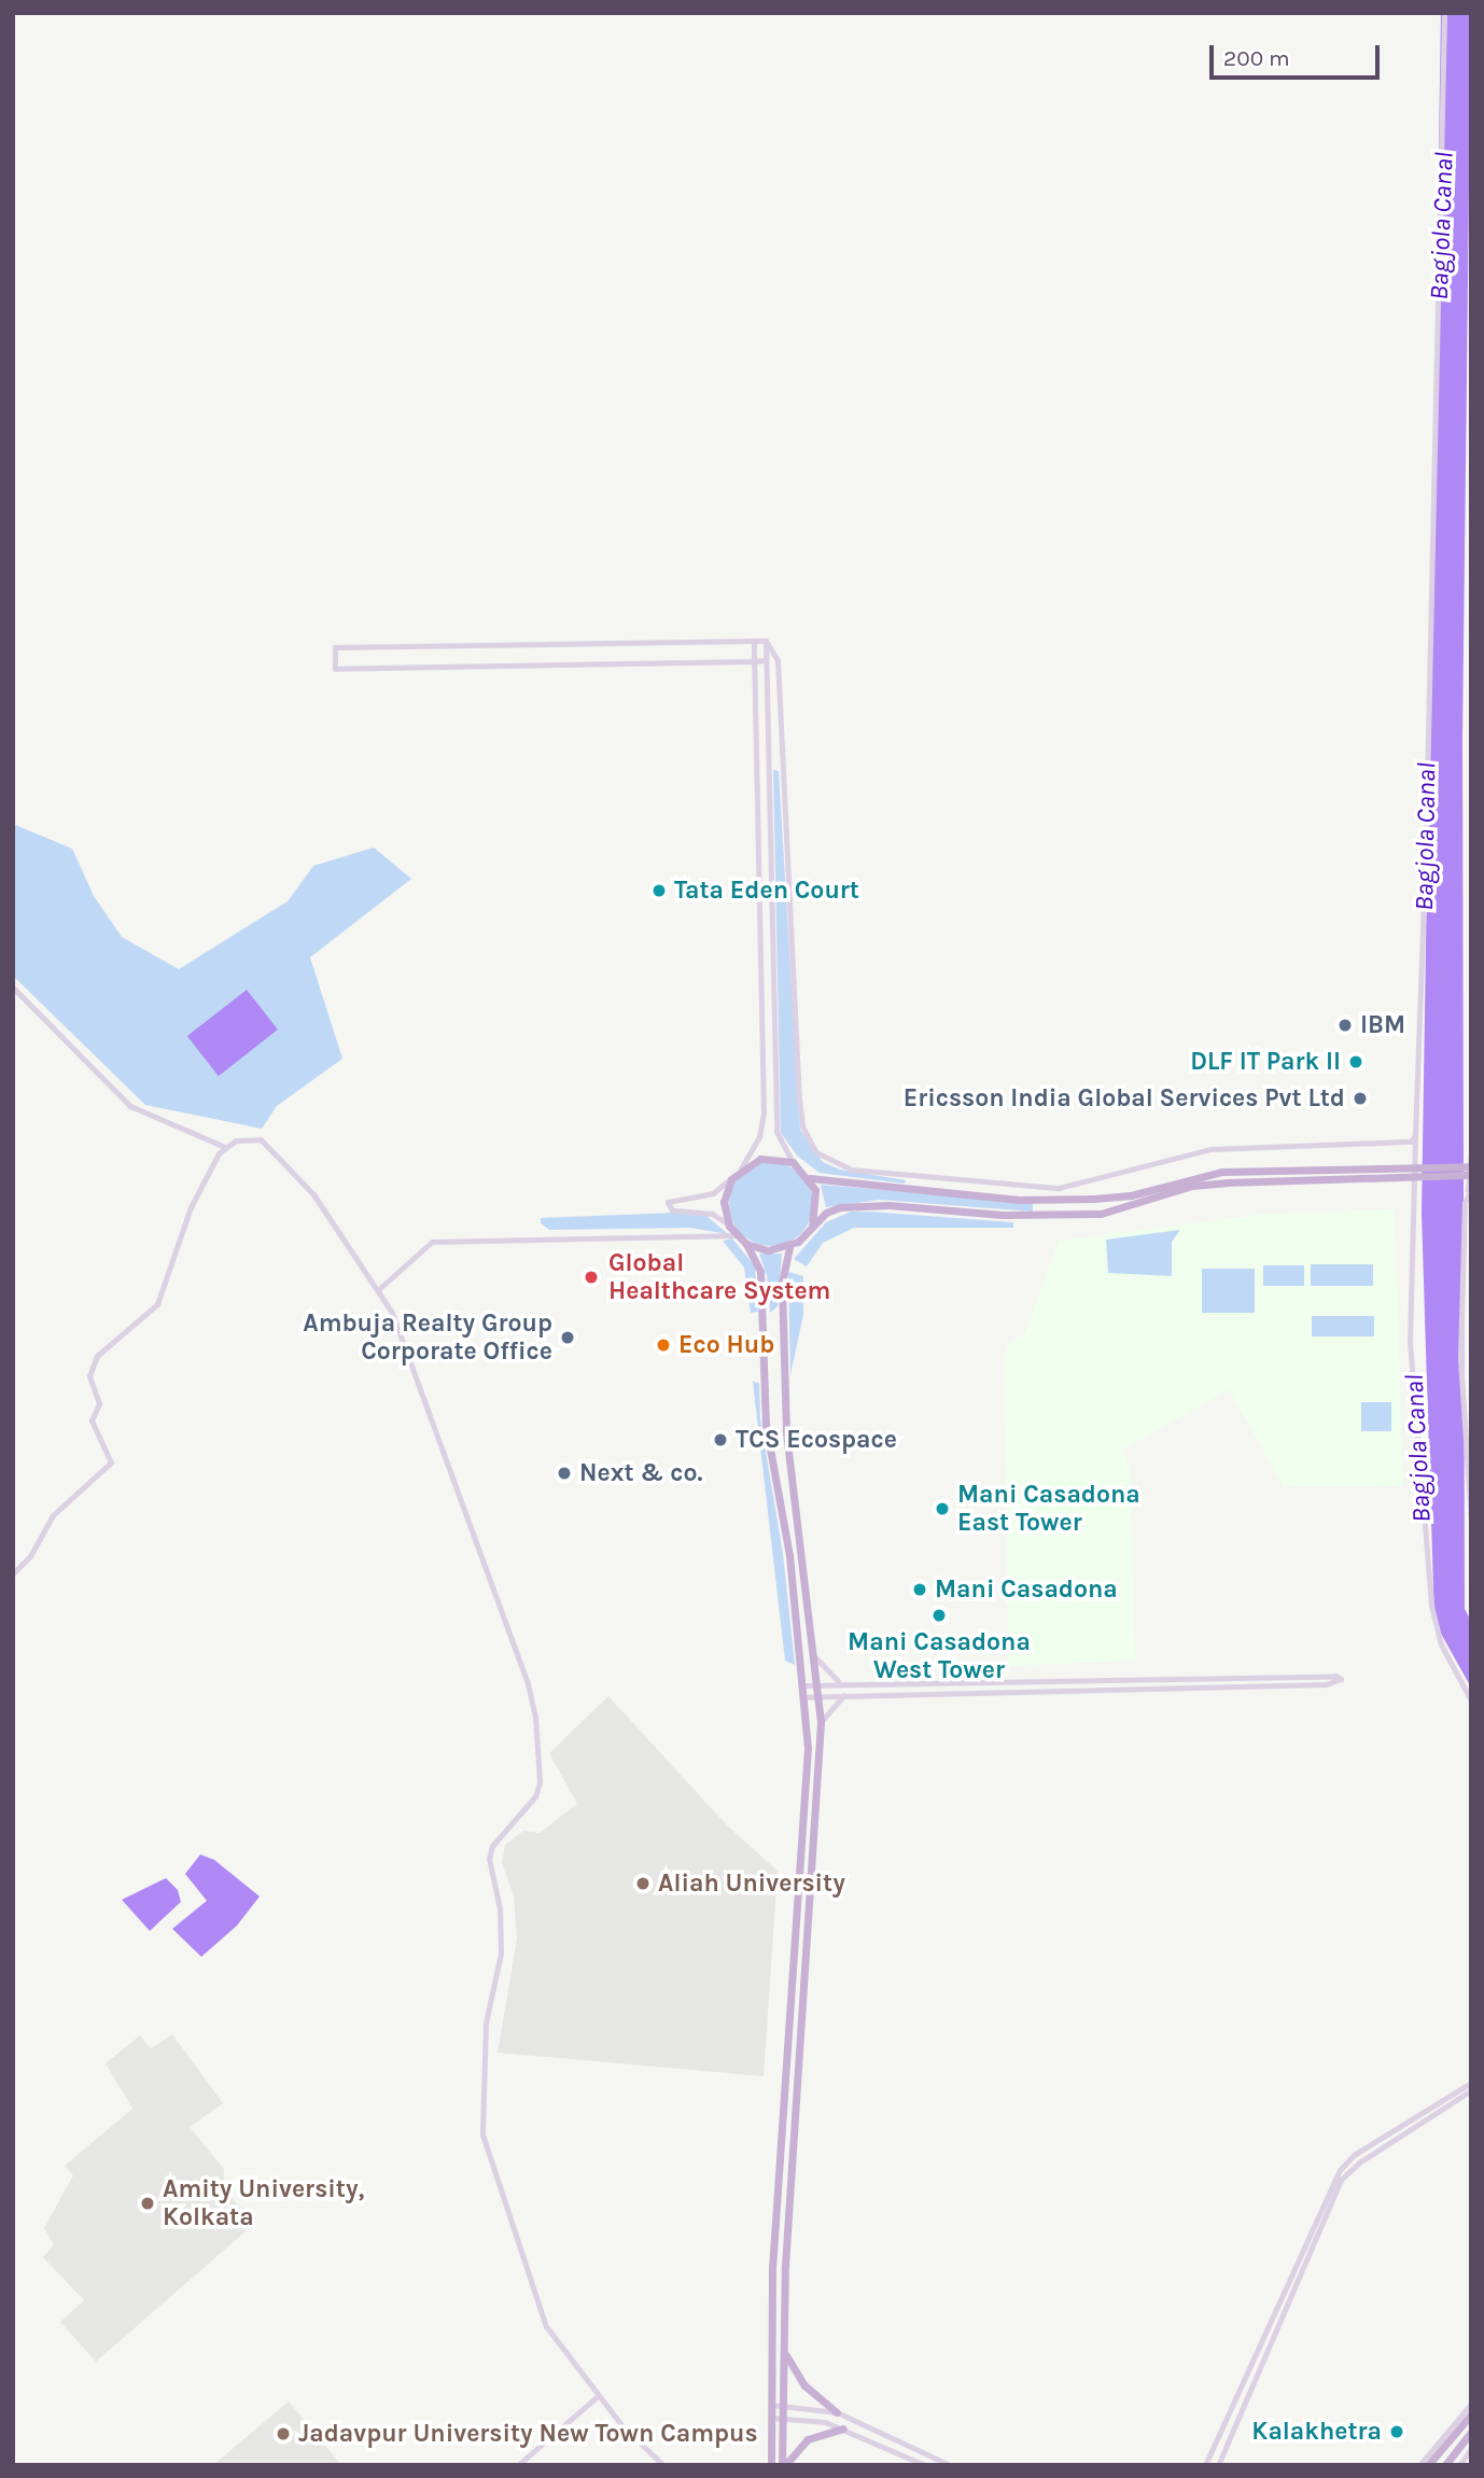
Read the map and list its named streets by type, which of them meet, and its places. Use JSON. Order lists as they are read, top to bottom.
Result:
{
  "water": ["Bagjola Canal"],
  "places": [
    "Tata Eden Court",
    "IBM",
    "DLF IT Park II",
    "Ericsson India Global Services Pvt Ltd",
    "Global Healthcare System",
    "Ambuja Realty Group Corporate Office",
    "Eco Hub",
    "TCS Ecospace",
    "Next & co.",
    "Mani Casadona East Tower",
    "Mani Casadona",
    "Mani Casadona West Tower",
    "Aliah University",
    "Amity University, Kolkata",
    "Kalakhetra",
    "Jadavpur University New Town Campus"
  ],
  "scale_bar": "200 m"
}
